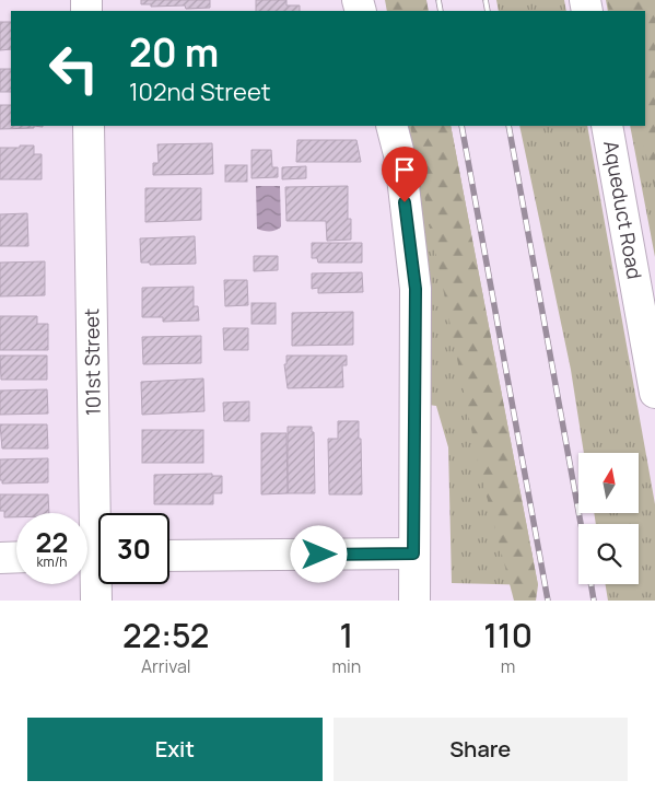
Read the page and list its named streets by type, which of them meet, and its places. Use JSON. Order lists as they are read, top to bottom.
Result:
{
  "streets": {
    "street": ["Aqueduct Road", "101st Street"]
  },
  "north": "top",
  "page": {
    "turn": ["20 m", "102nd Street"],
    "speed": "22 km/h",
    "limit": "30",
    "eta": [
      "22:52",
      "Arrival",
      "1",
      "min",
      "110",
      "m"
    ],
    "buttons": ["Exit", "Share"]
  }
}
